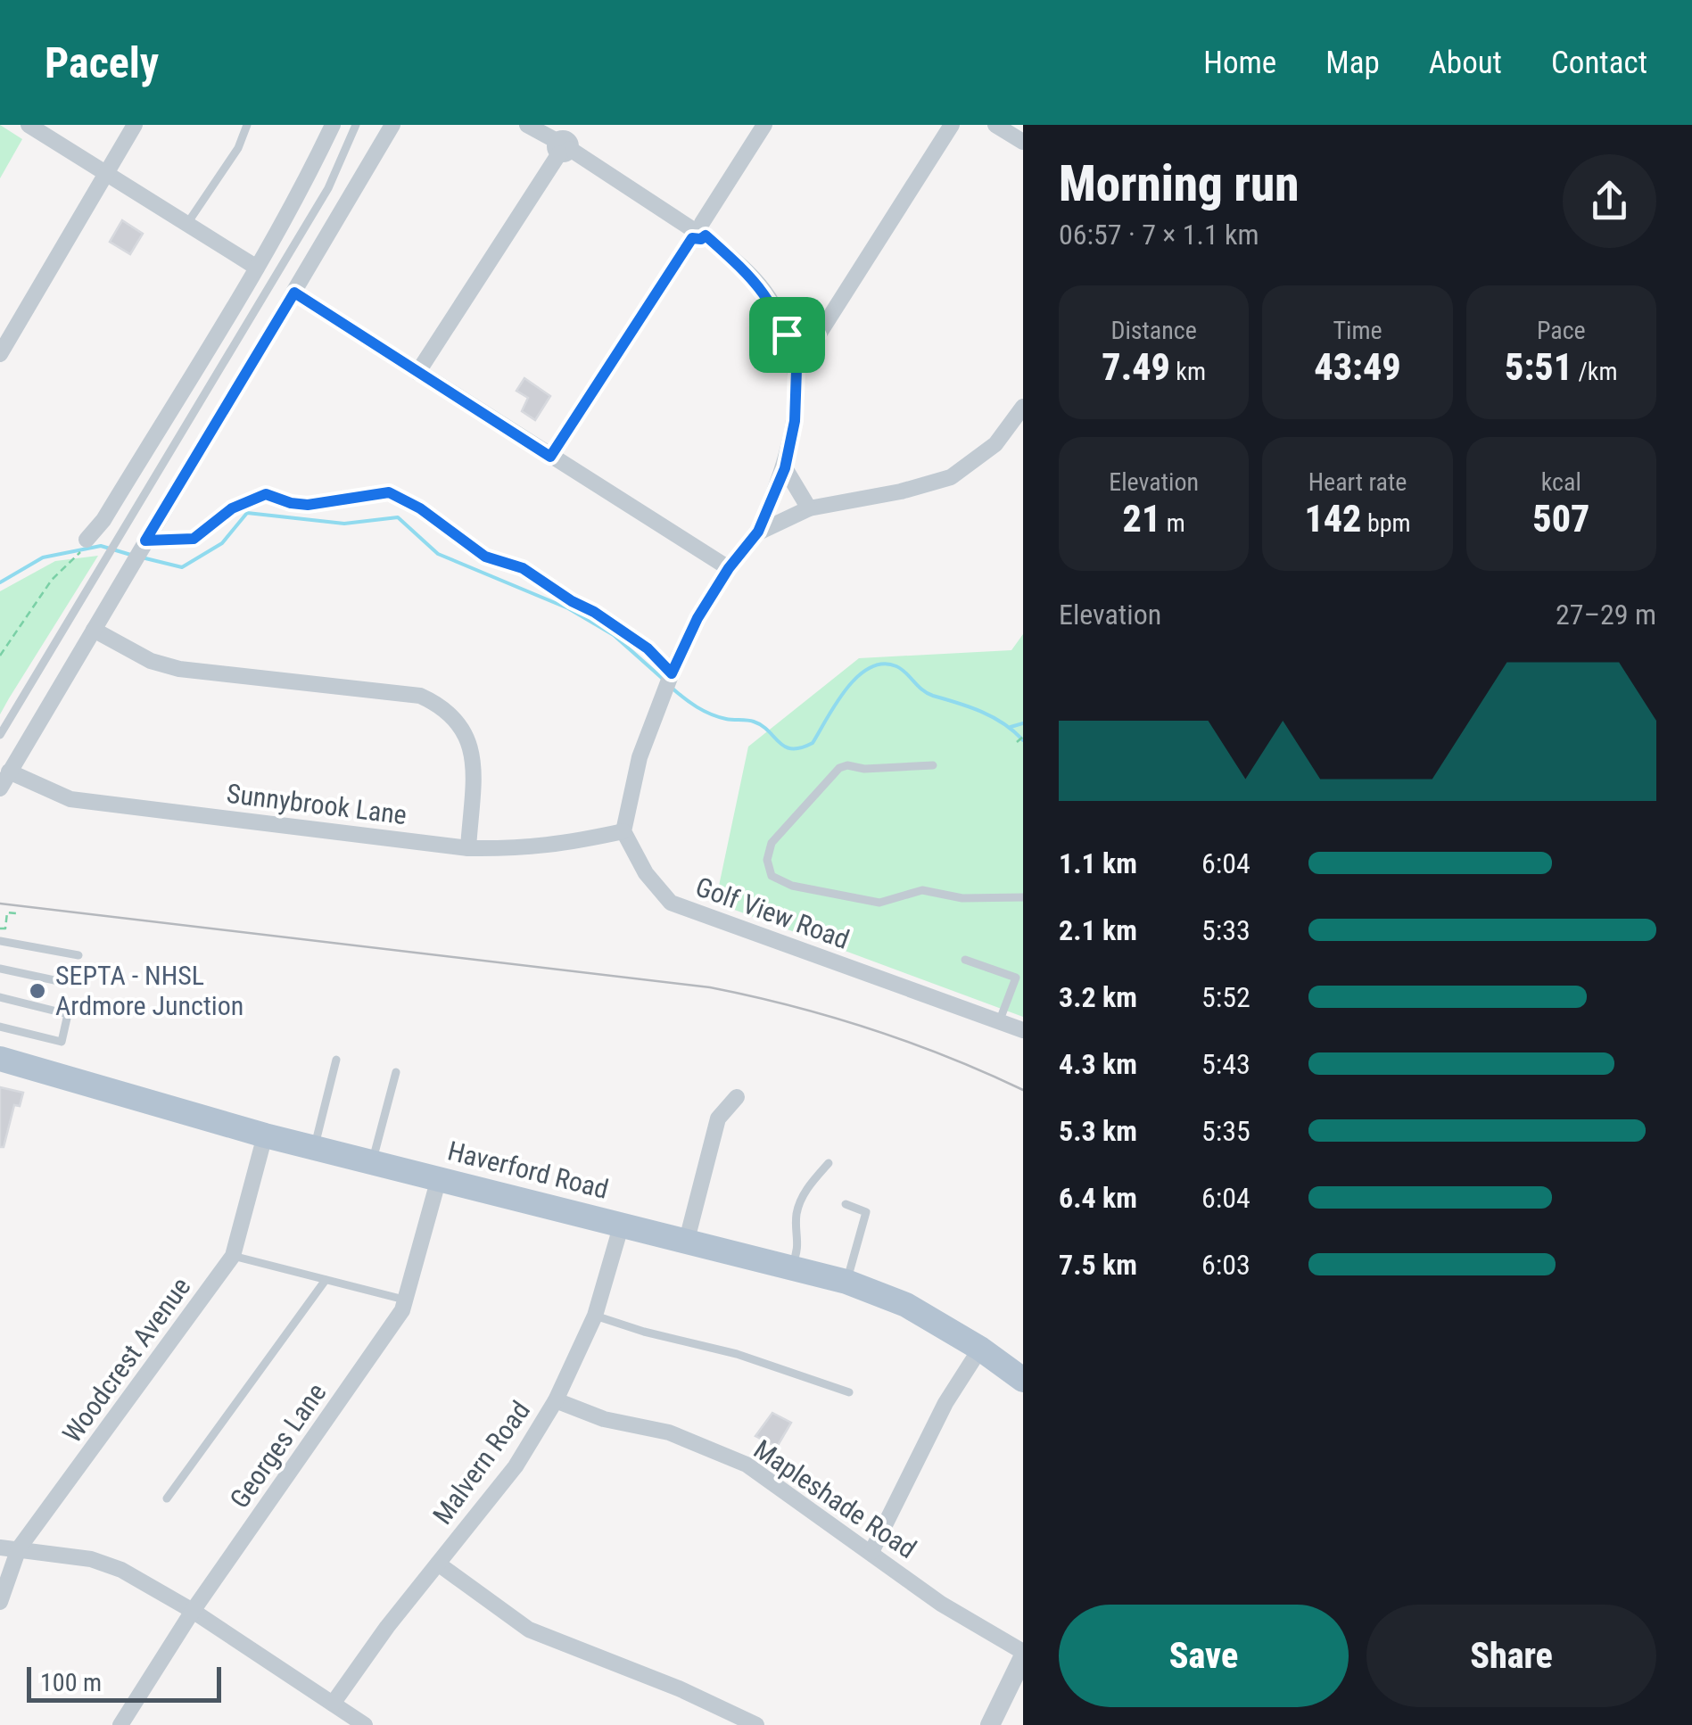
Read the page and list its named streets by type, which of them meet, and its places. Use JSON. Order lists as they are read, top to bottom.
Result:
{
  "streets": {
    "main road": ["Haverford Road"],
    "street": [
      "Sunnybrook Lane",
      "Golf View Road",
      "Woodcrest Avenue",
      "Georges Lane",
      "Malvern Road",
      "Mapleshade Road"
    ]
  },
  "crossings": [
    ["Sunnybrook Lane", "Golf View Road"],
    ["Haverford Road", "Woodcrest Avenue"],
    ["Haverford Road", "Georges Lane"],
    ["Haverford Road", "Malvern Road"],
    ["Malvern Road", "Mapleshade Road"]
  ],
  "places": ["SEPTA - NHSL Ardmore Junction"],
  "scale_bar": "100 m",
  "page": {
    "header": "Pacely",
    "nav": [
      "Home",
      "Map",
      "About",
      "Contact"
    ],
    "heading": ["Morning run", "06:57 · 7 × 1.1 km"],
    "stats": [
      ["Distance", "7.49 km"],
      ["Time", "43:49"],
      ["Pace", "5:51 /km"],
      ["Elevation", "21 m"],
      ["Heart rate", "142 bpm"],
      ["kcal", "507"]
    ],
    "chart": ["Elevation", "27–29 m"],
    "list": [
      {
        "name": "1.1 km",
        "note": "6:04"
      },
      {
        "name": "2.1 km",
        "note": "5:33"
      },
      {
        "name": "3.2 km",
        "note": "5:52"
      },
      {
        "name": "4.3 km",
        "note": "5:43"
      },
      {
        "name": "5.3 km",
        "note": "5:35"
      },
      {
        "name": "6.4 km",
        "note": "6:04"
      },
      {
        "name": "7.5 km",
        "note": "6:03"
      }
    ],
    "buttons": ["Save", "Share"],
    "scale": "100 m"
  }
}
